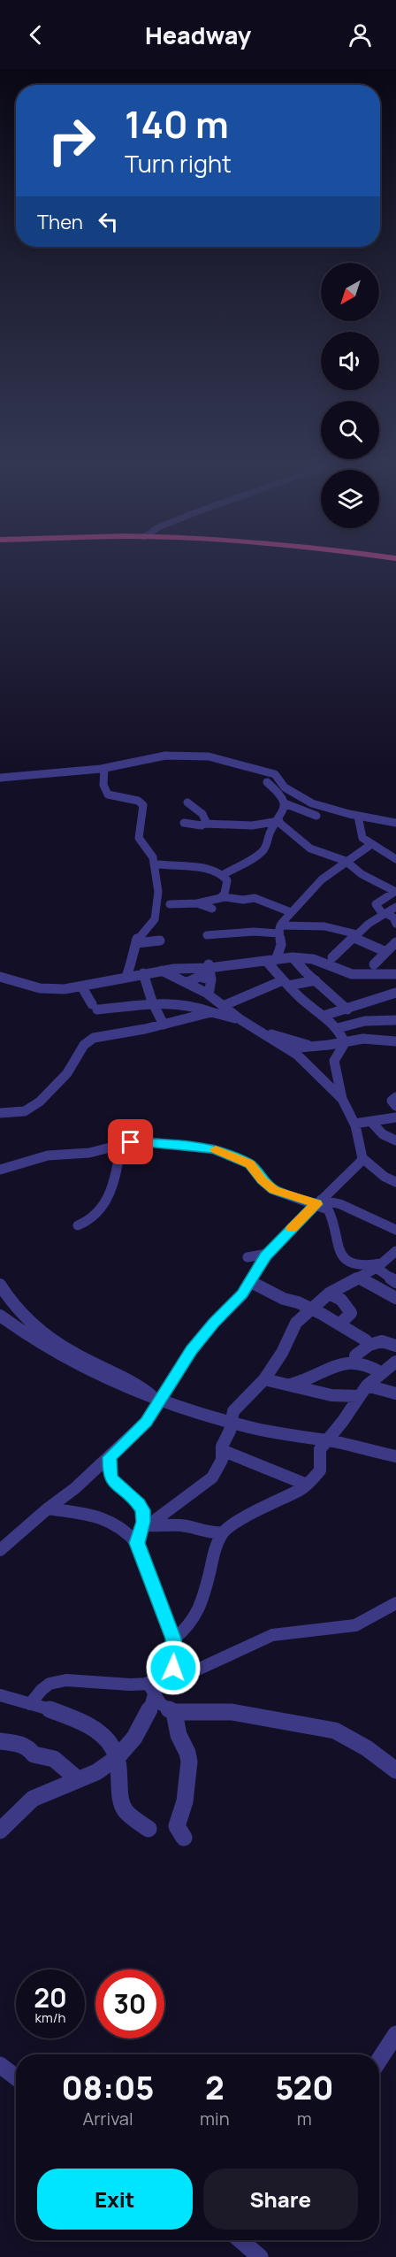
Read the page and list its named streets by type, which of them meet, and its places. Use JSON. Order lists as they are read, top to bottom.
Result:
{
  "north": "bottom left",
  "page": {
    "header": "Headway",
    "turn": ["140 m", "Turn right"],
    "then": "Then",
    "speed": "20 km/h",
    "limit": "30",
    "eta": [
      "08:05",
      "Arrival",
      "2",
      "min",
      "520",
      "m"
    ],
    "buttons": ["Exit", "Share"]
  }
}
